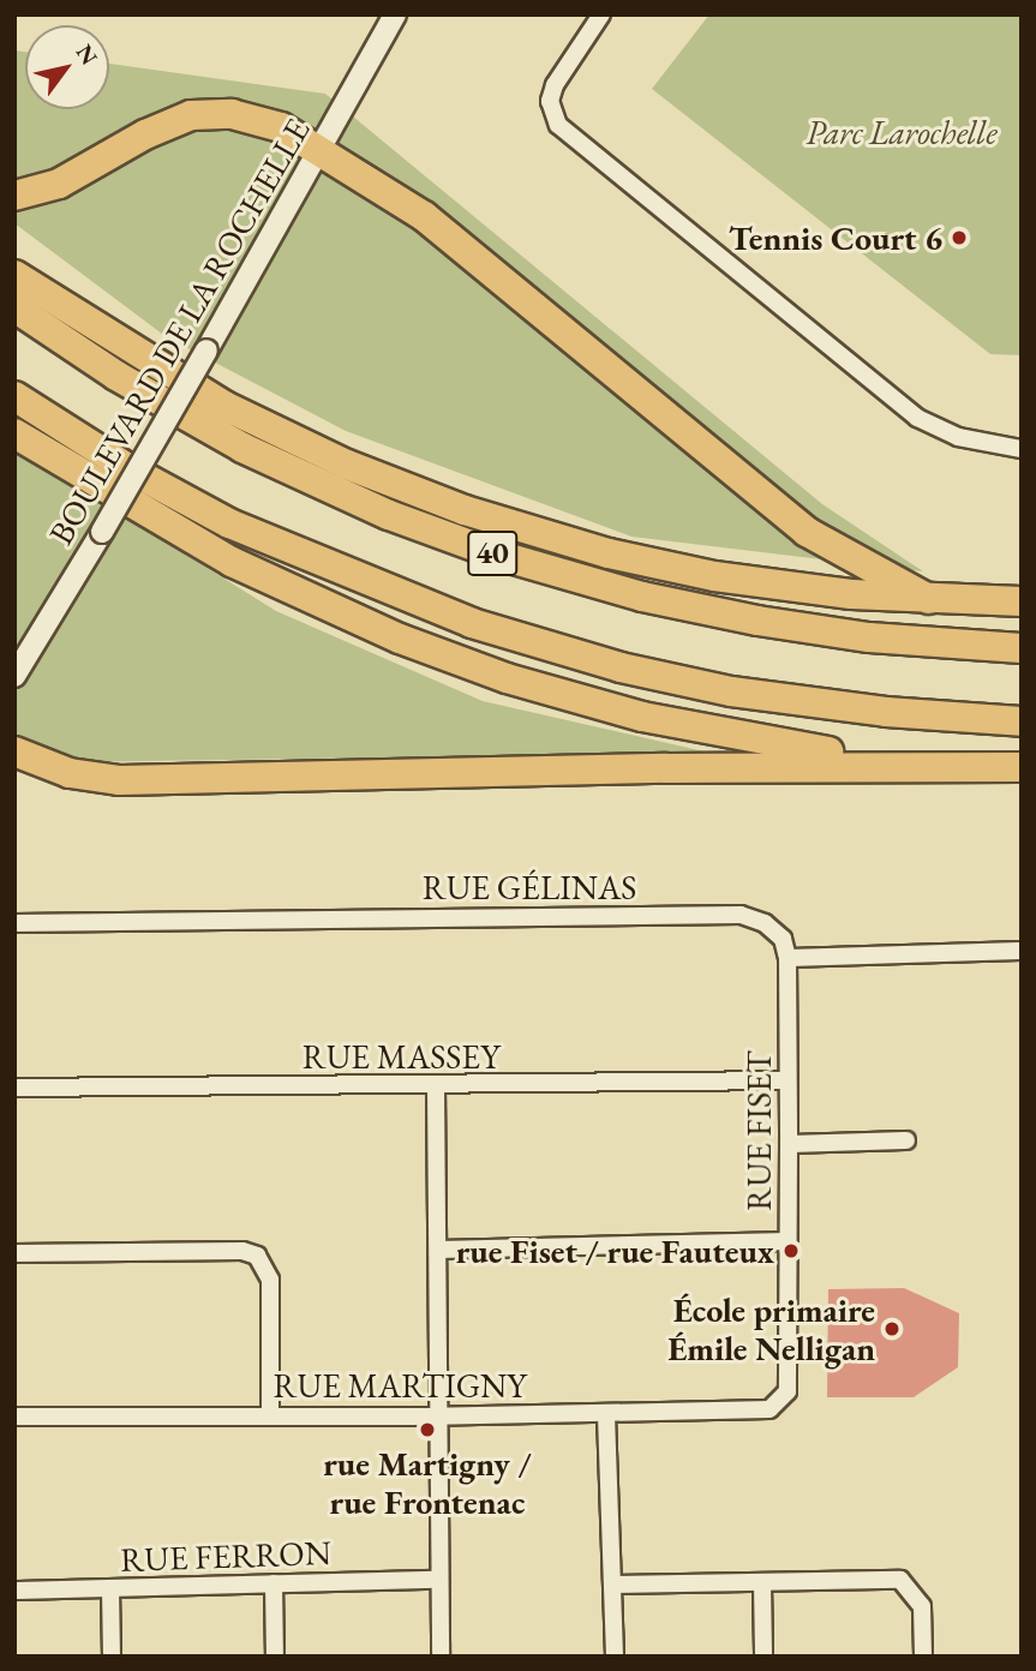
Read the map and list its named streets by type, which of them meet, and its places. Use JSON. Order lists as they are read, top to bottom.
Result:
{
  "streets": {
    "highway": ["40"],
    "street": [
      "BOULEVARD DE LA ROCHELLE",
      "RUE GÉLINAS",
      "RUE MASSEY",
      "RUE FISET",
      "RUE MARTIGNY",
      "RUE FERRON"
    ]
  },
  "crossings": [
    ["RUE GÉLINAS", "RUE FISET"],
    ["RUE MASSEY", "RUE FISET"],
    ["RUE FISET", "RUE MARTIGNY"]
  ],
  "parks": ["Parc Larochelle"],
  "places": [
    "Tennis Court 6",
    "rue Fiset / rue Fauteux",
    "École primaire Émile Nelligan",
    "rue Martigny / rue Frontenac"
  ],
  "north": "top right"
}
